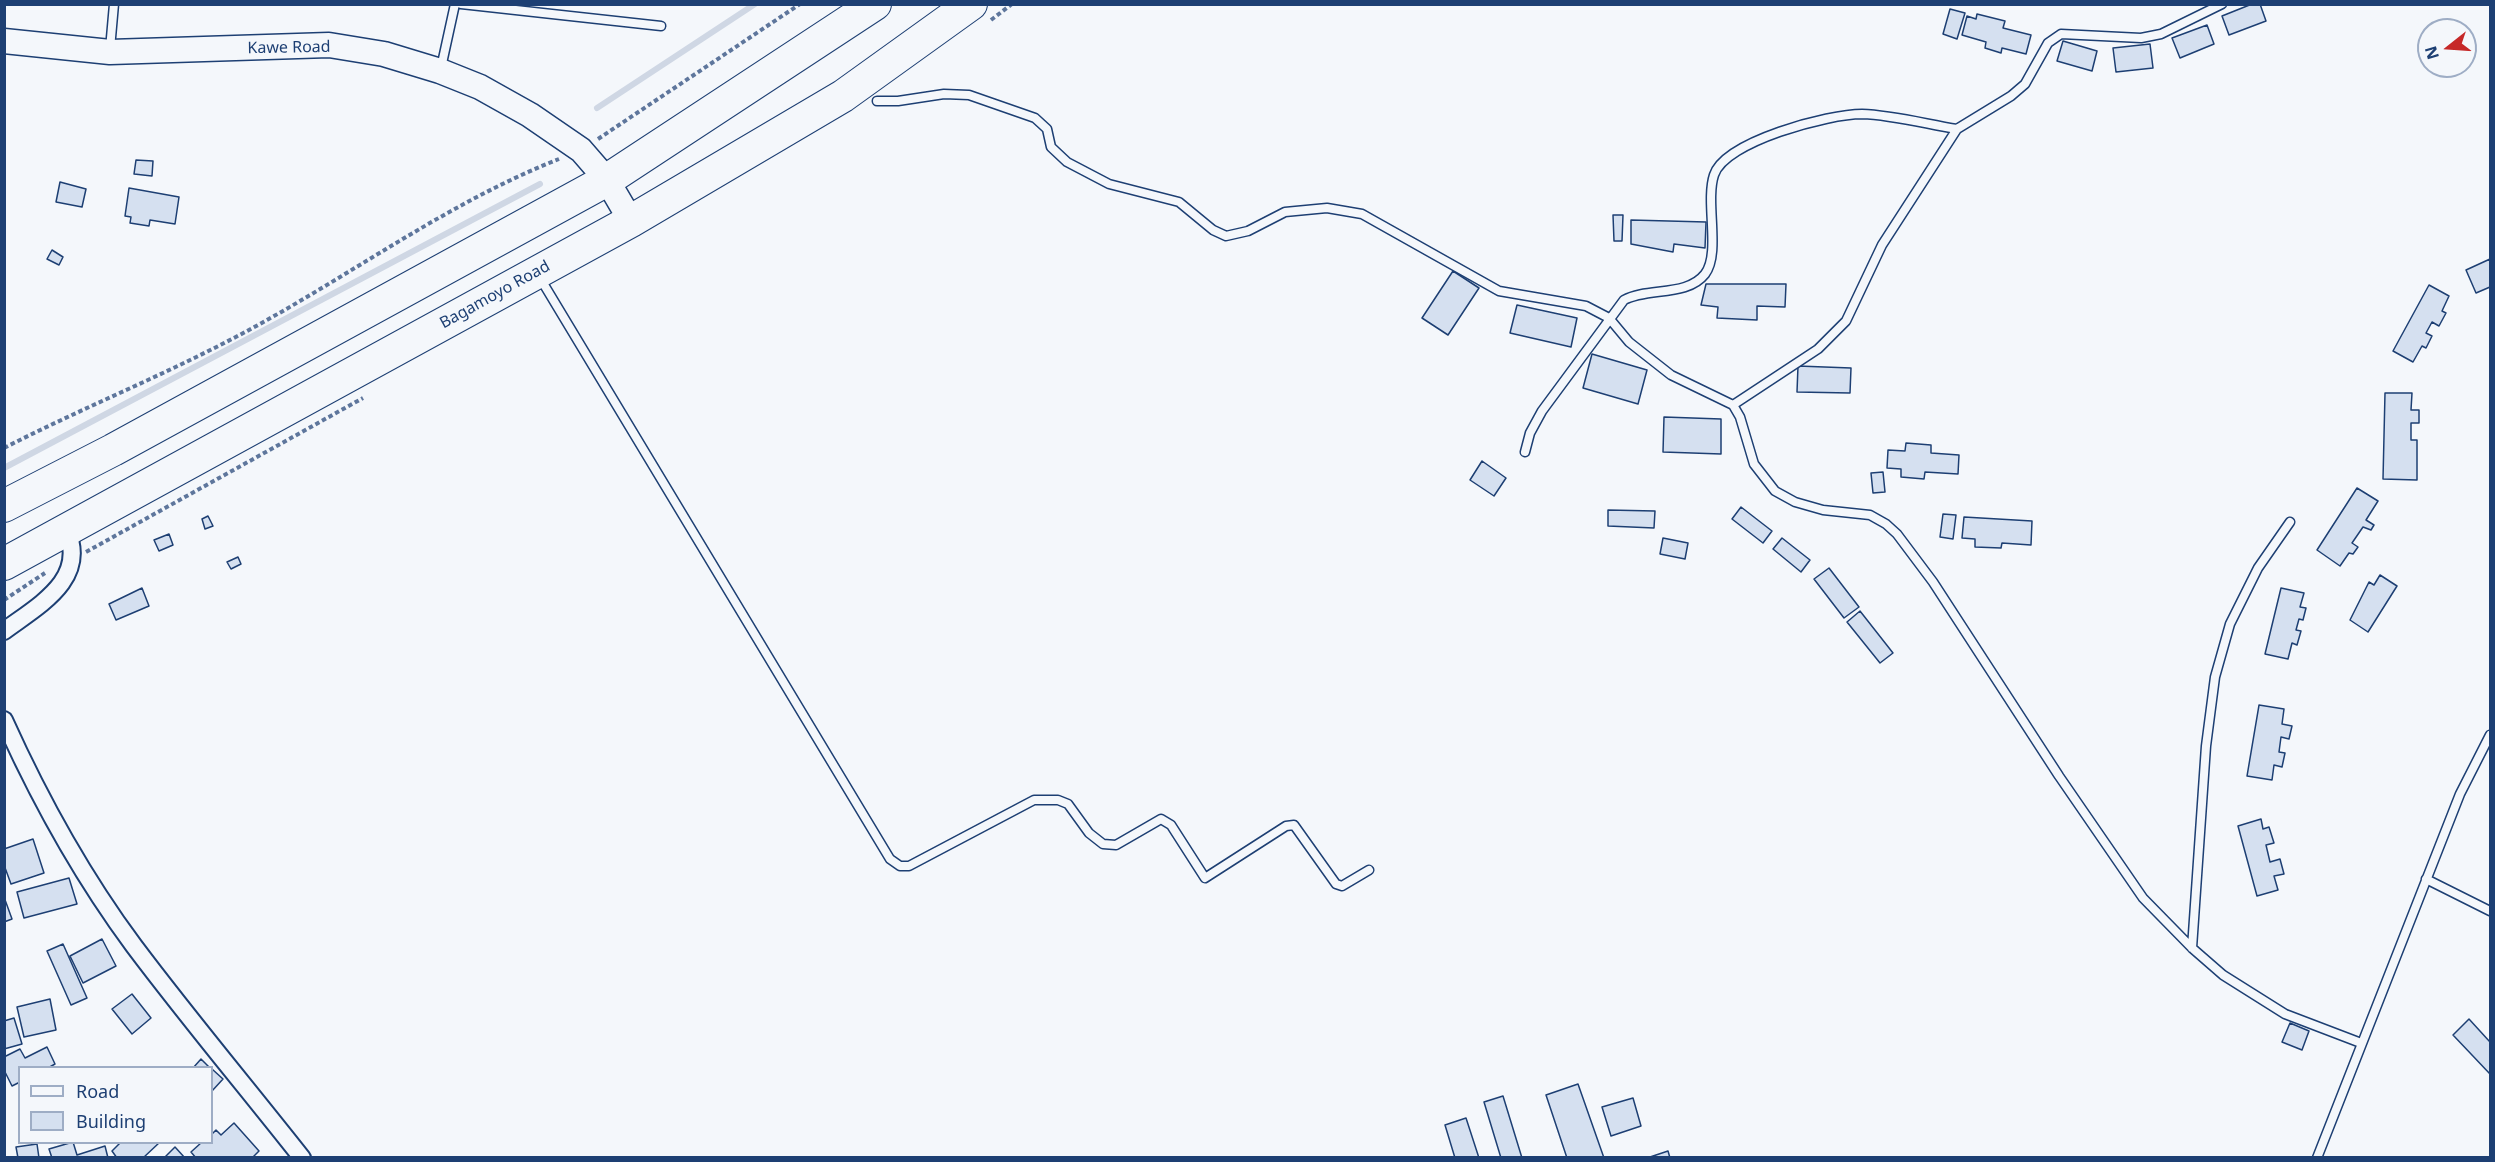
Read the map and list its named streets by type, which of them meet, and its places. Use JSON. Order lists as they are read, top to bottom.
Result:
{
  "streets": {
    "highway": ["Bagamoyo Road"],
    "main road": ["Kawe Road"]
  },
  "crossings": [
    ["Kawe Road", "Bagamoyo Road"]
  ],
  "legend": ["Road", "Building"],
  "north": "left"
}
